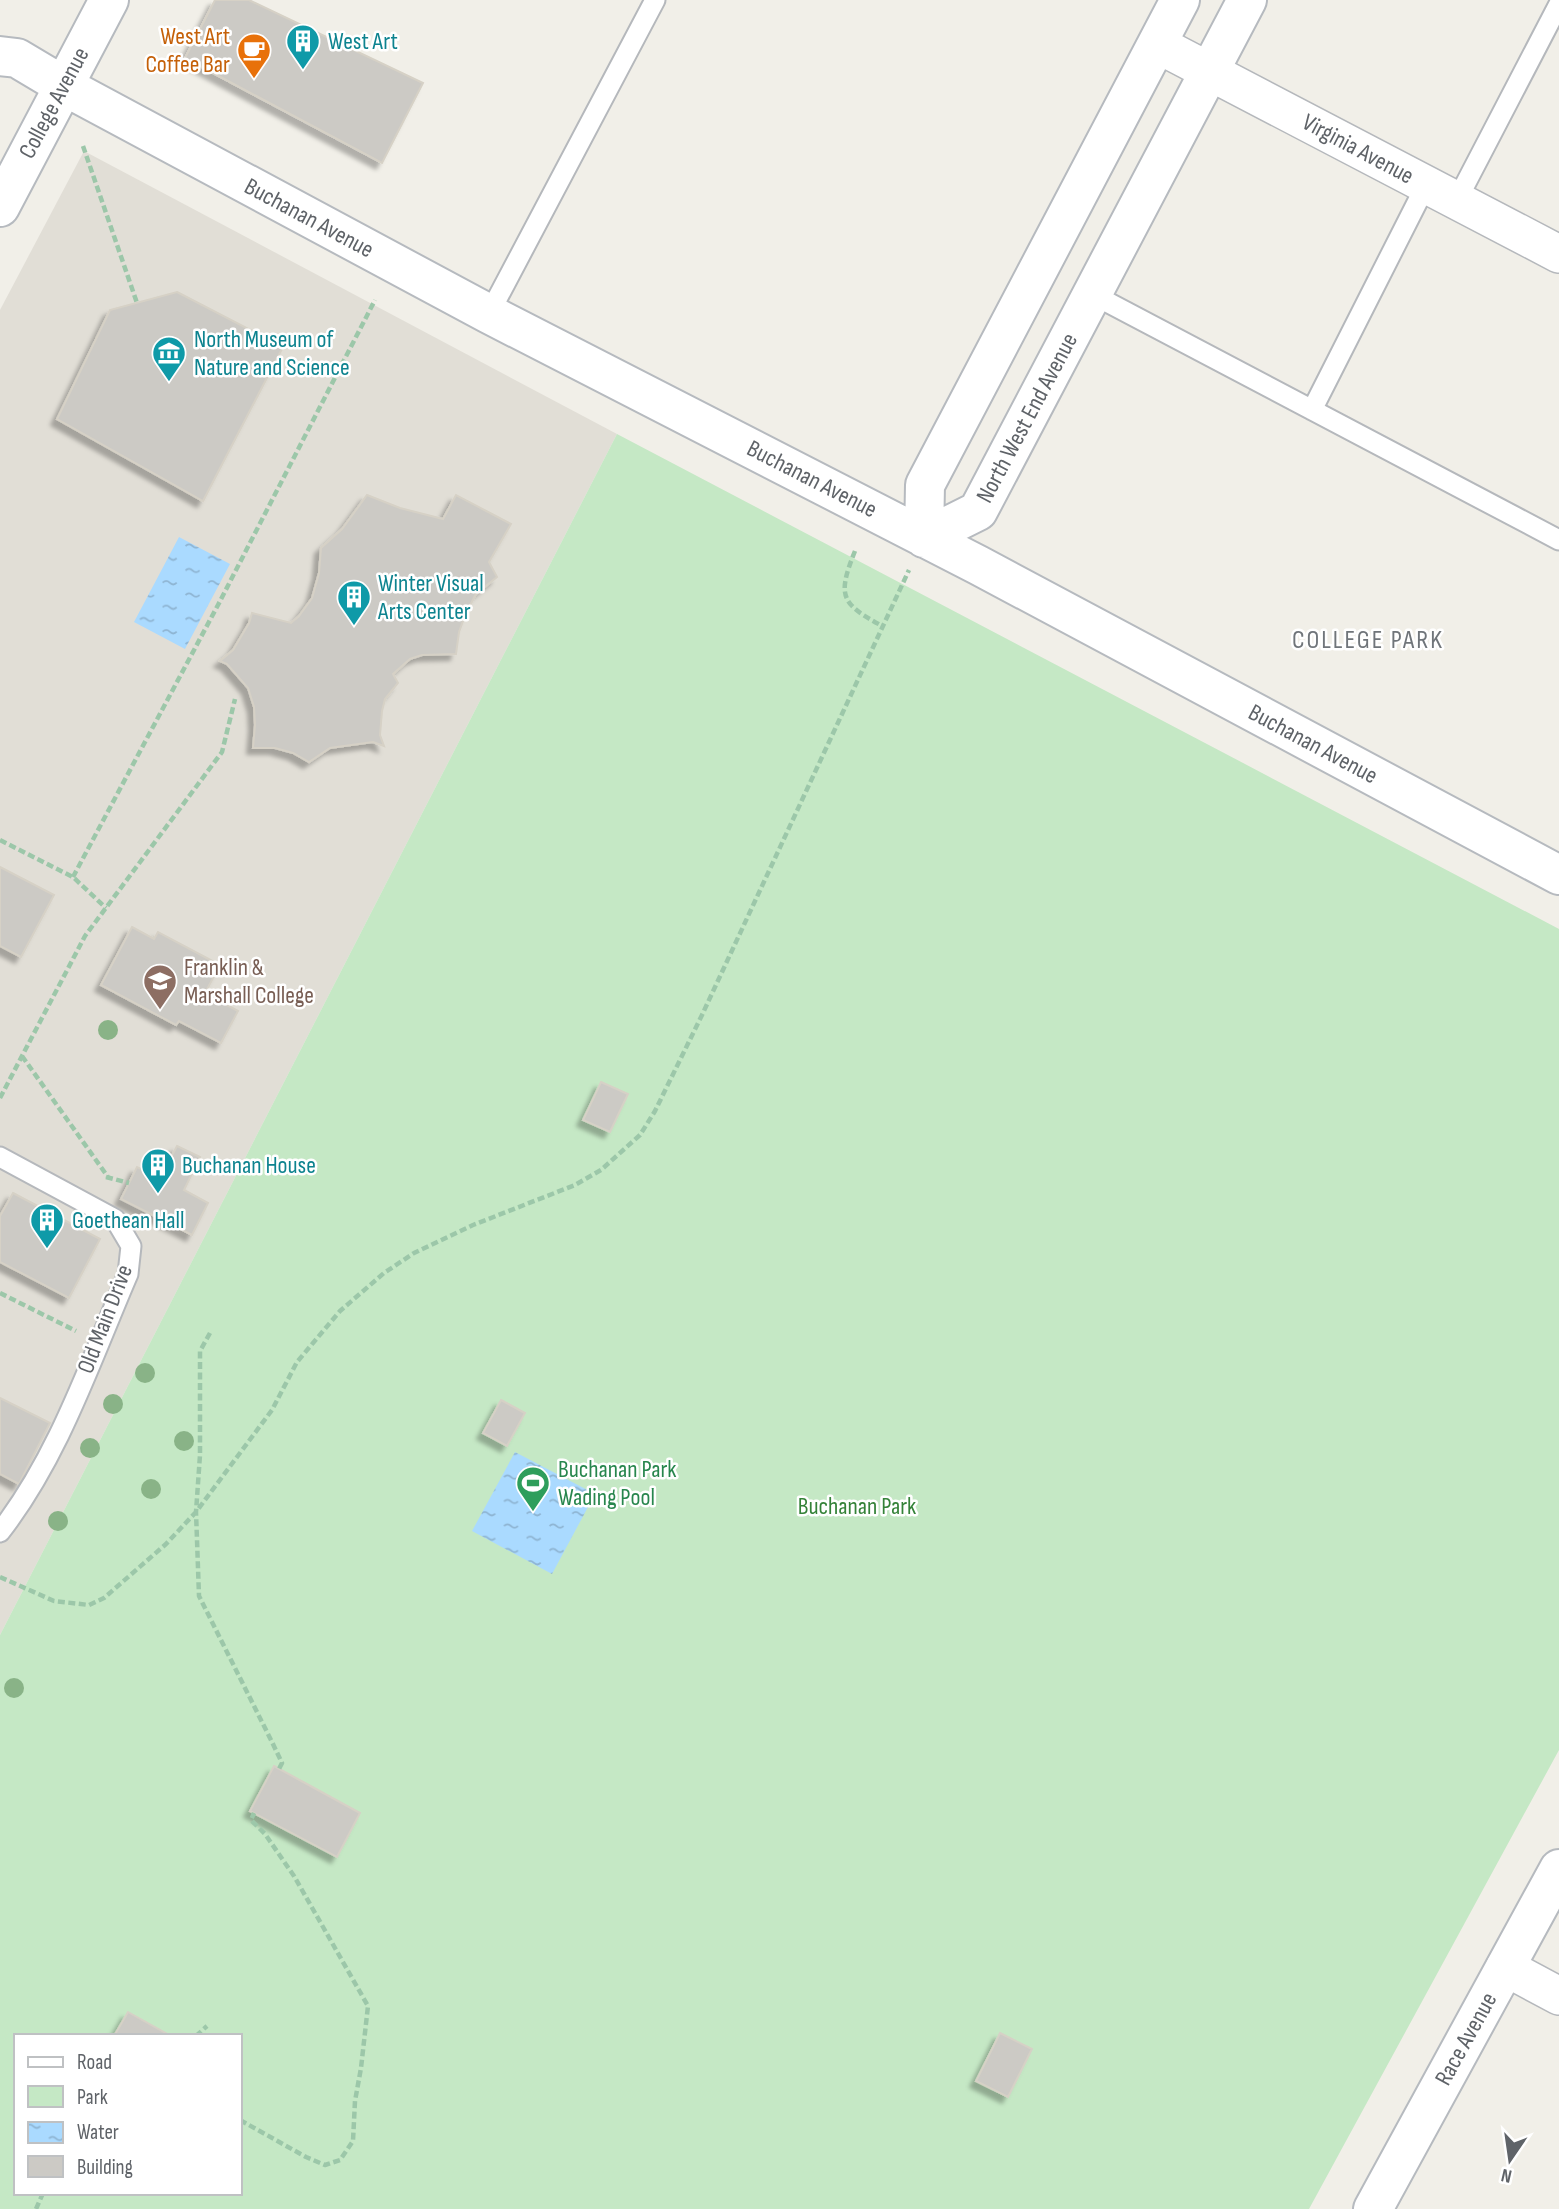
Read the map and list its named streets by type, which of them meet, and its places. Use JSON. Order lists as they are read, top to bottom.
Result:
{
  "streets": {
    "street": [
      "College Avenue",
      "Virginia Avenue",
      "Buchanan Avenue",
      "North West End Avenue",
      "Race Avenue"
    ],
    "lane": ["Old Main Drive"]
  },
  "crossings": [
    ["College Avenue", "Buchanan Avenue"],
    ["Virginia Avenue", "North West End Avenue"],
    ["Buchanan Avenue", "North West End Avenue"]
  ],
  "districts": ["COLLEGE PARK"],
  "parks": ["Buchanan Park"],
  "places": {
    "building": [
      "West Art",
      "Winter Visual Arts Center",
      "Buchanan House",
      "Goethean Hall"
    ],
    "cafe": ["West Art Coffee Bar"],
    "museum": ["North Museum of Nature and Science"],
    "school or university": ["Franklin & Marshall College"],
    "sports": ["Buchanan Park Wading Pool"]
  },
  "legend": [
    "Road",
    "Park",
    "Water",
    "Building"
  ],
  "north": "bottom"
}
